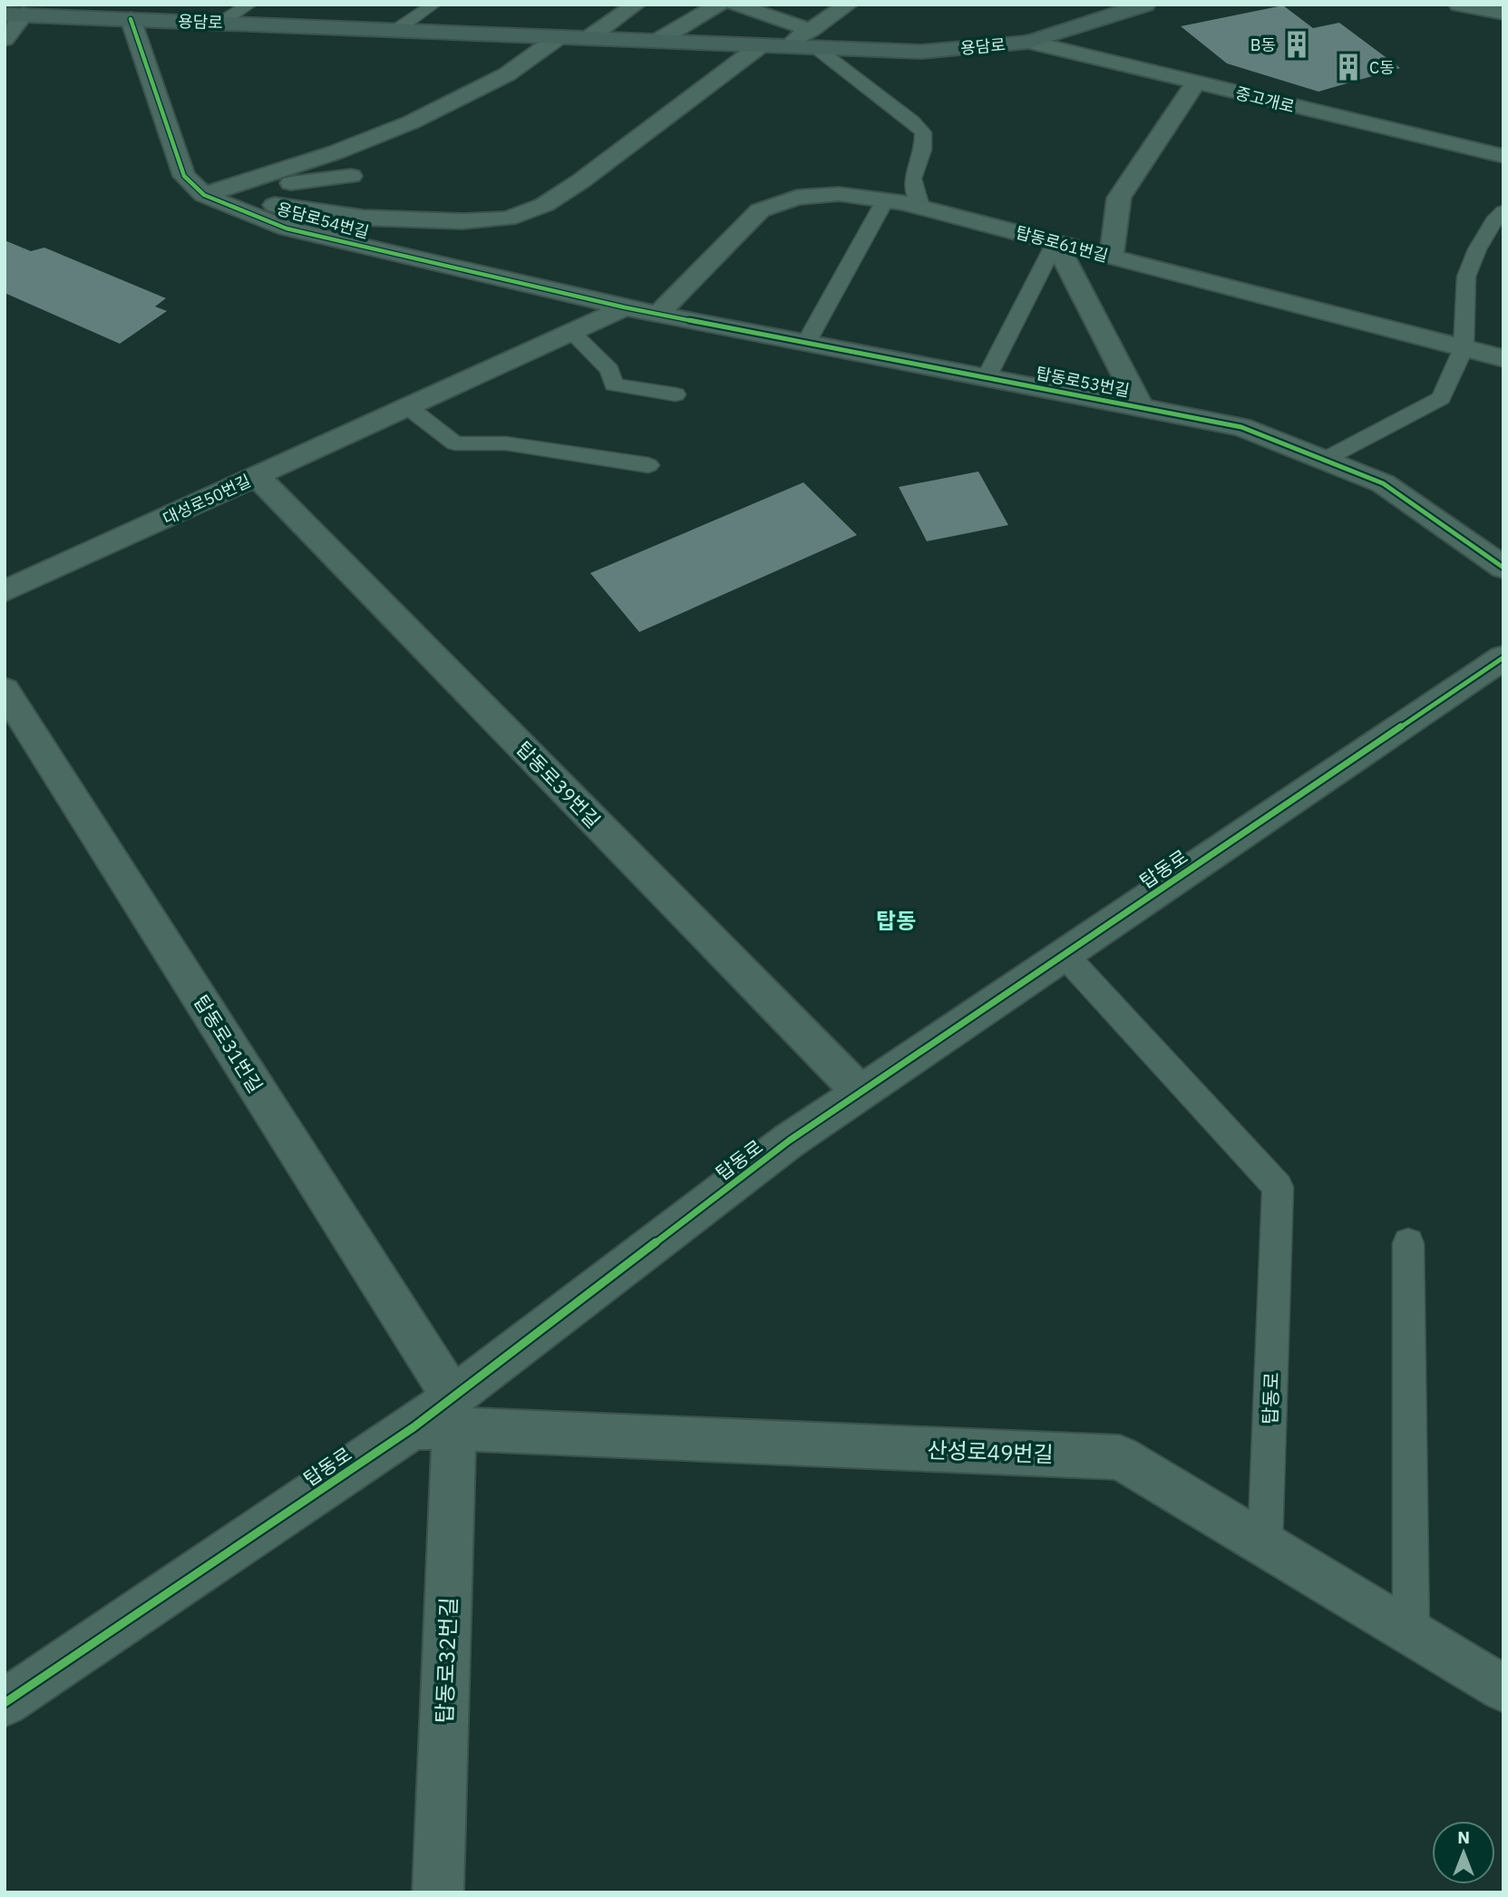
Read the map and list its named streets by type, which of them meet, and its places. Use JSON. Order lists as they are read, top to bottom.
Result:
{
  "streets": {
    "main road": ["용담로"],
    "street": [
      "중고개로",
      "용담로54번길",
      "탑동로61번길",
      "탑동로53번길",
      "대성로50번길",
      "탑동로39번길",
      "탑동로",
      "탑동로31번길",
      "산성로49번길",
      "탑동로32번길"
    ]
  },
  "crossings": [
    ["용담로", "중고개로"],
    ["용담로", "용담로54번길"],
    ["용담로54번길", "탑동로53번길"],
    ["용담로54번길", "대성로50번길"],
    ["탑동로61번길", "탑동로53번길"],
    ["탑동로53번길", "대성로50번길"],
    ["대성로50번길", "탑동로39번길"],
    ["탑동로39번길", "탑동로"],
    ["탑동로", "탑동로31번길"],
    ["탑동로", "산성로49번길"],
    ["탑동로", "탑동로32번길"],
    ["탑동로31번길", "산성로49번길"],
    ["탑동로31번길", "탑동로32번길"],
    ["산성로49번길", "탑동로32번길"]
  ],
  "districts": ["탑동"],
  "places": {
    "building": ["B동", "C동"]
  },
  "north": "top"
}
